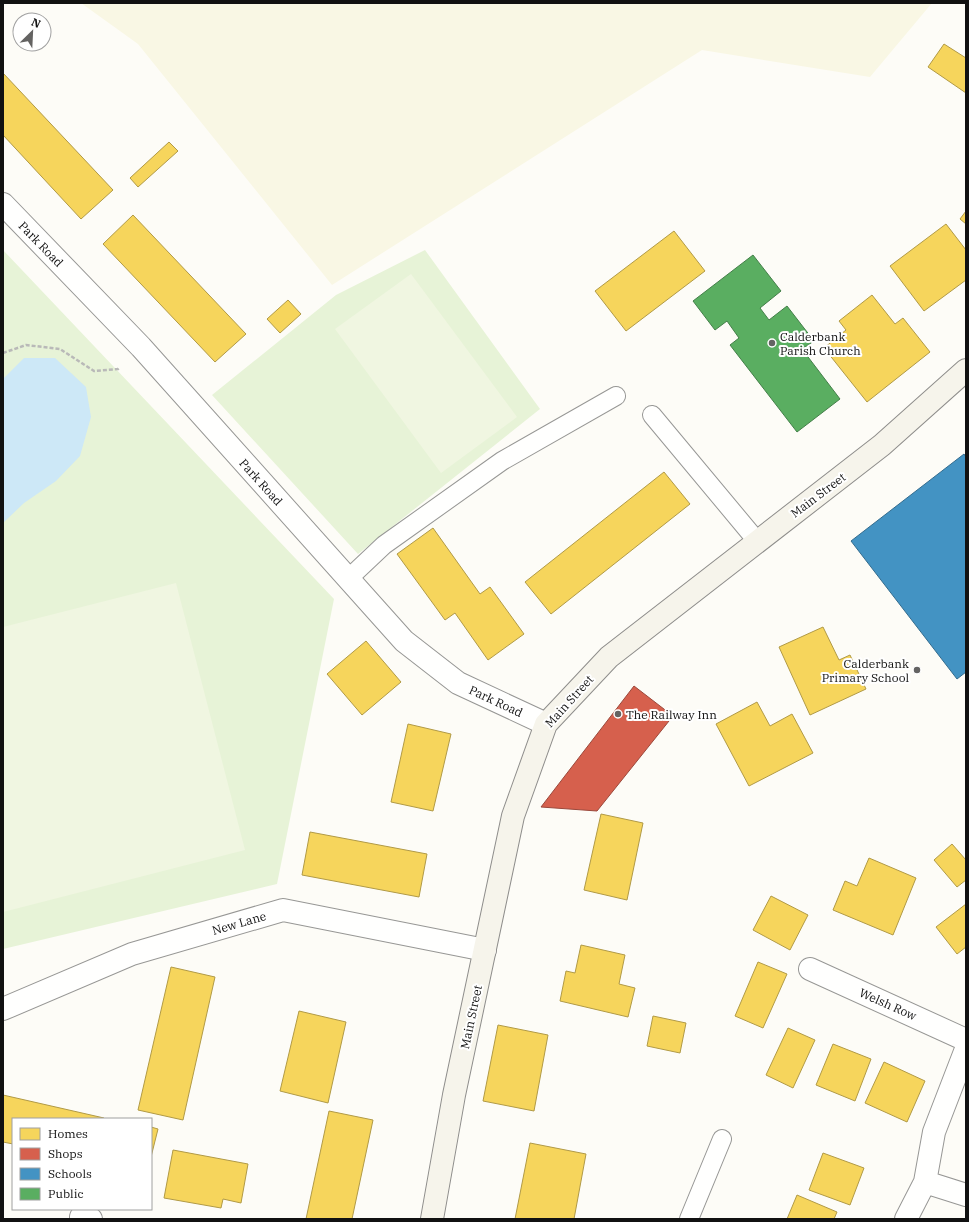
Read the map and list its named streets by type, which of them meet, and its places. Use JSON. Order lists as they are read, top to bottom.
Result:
{
  "streets": {
    "main road": ["Main Street"],
    "street": ["Park Road", "New Lane", "Welsh Row"]
  },
  "crossings": [
    ["Park Road", "Main Street"],
    ["Main Street", "New Lane"]
  ],
  "places": ["Calderbank Parish Church", "Calderbank Primary School", "The Railway Inn"],
  "legend": [
    "Homes",
    "Shops",
    "Schools",
    "Public"
  ],
  "north": "top right"
}
